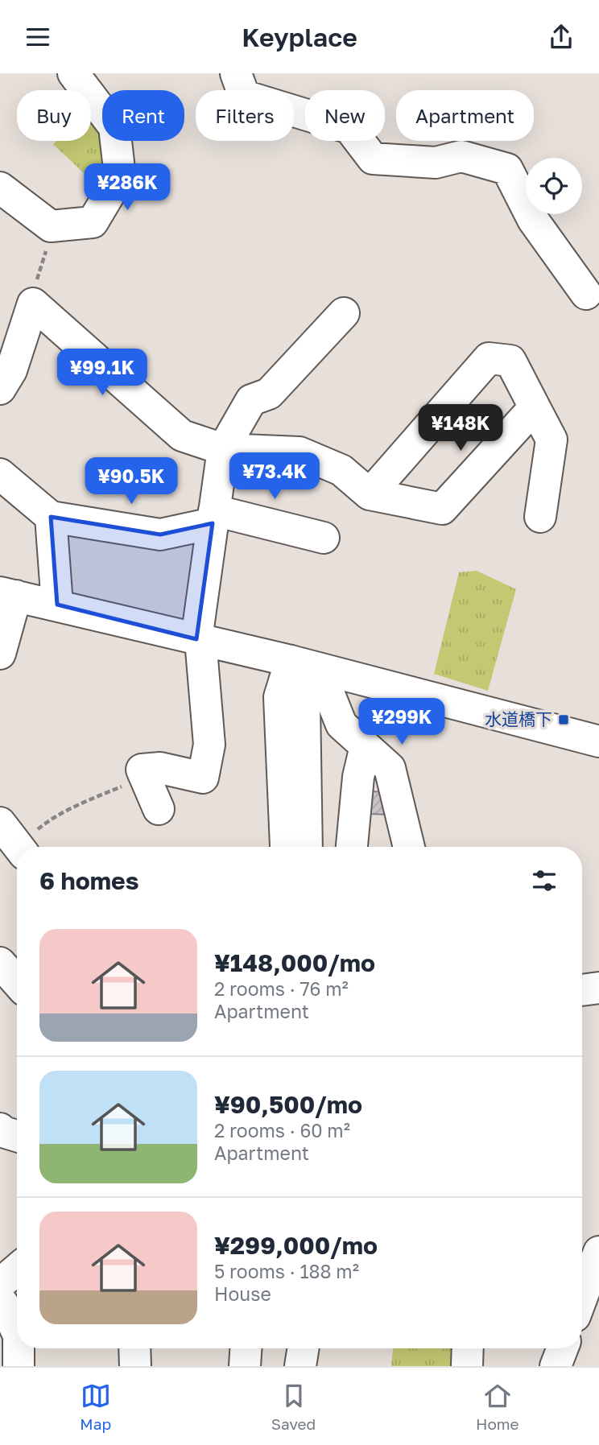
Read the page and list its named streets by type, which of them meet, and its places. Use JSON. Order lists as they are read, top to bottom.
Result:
{
  "places": {
    "transit": ["水道橋下"]
  },
  "page": {
    "header": "Keyplace",
    "chip": [
      "Buy",
      "Rent",
      "Filters",
      "New",
      "Apartment"
    ],
    "price": [
      "¥286K",
      "¥99.1K",
      "¥148K",
      "¥73.4K",
      "¥90.5K",
      "¥299K"
    ],
    "heading": "6 homes",
    "list": [
      {
        "name": "¥148,000/mo",
        "note": "2 rooms · 76 m² · Apartment"
      },
      {
        "name": "¥90,500/mo",
        "note": "2 rooms · 60 m² · Apartment"
      },
      {
        "name": "¥299,000/mo",
        "note": "5 rooms · 188 m² · House"
      }
    ],
    "tabs": ["Map", "Saved", "Home"]
  }
}
